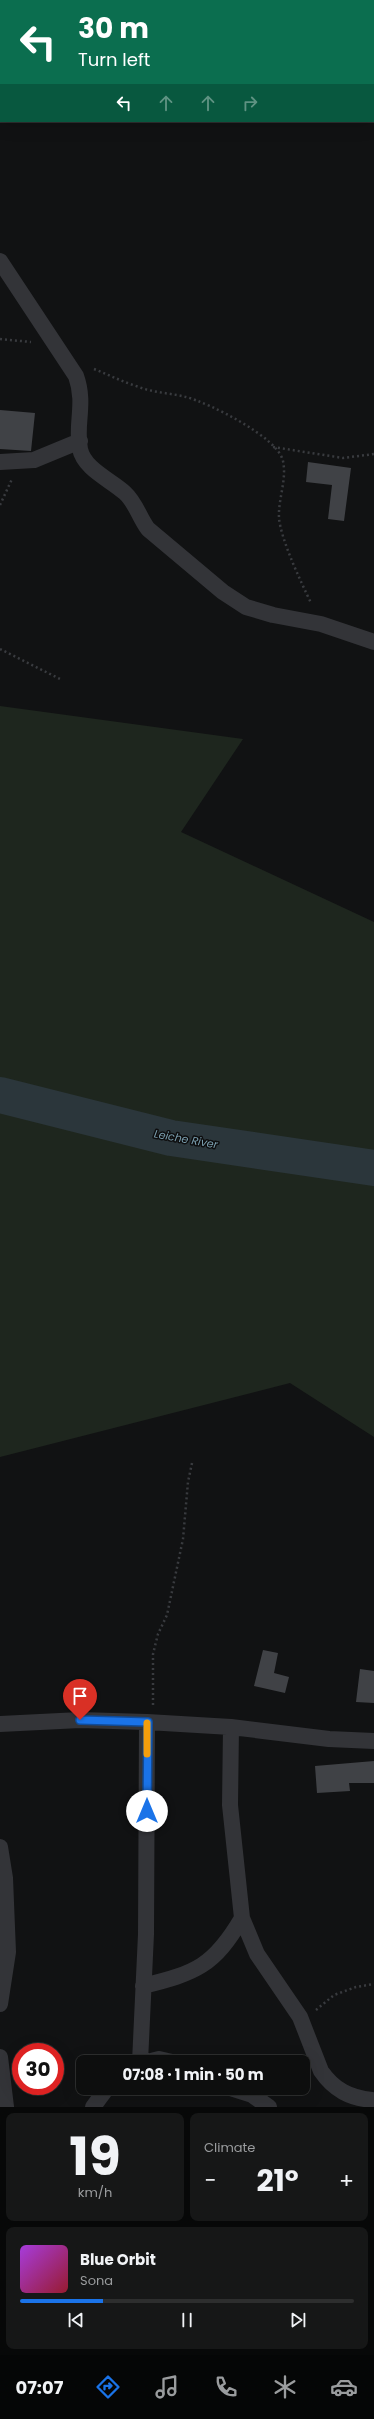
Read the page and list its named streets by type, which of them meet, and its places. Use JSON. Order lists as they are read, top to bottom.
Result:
{
  "water": ["Leiche River"],
  "page": {
    "turn": ["30 m", "Turn left"],
    "limit": "30",
    "trip": "07:08 · 1 min · 50 m",
    "tile": [
      ["19", "km/h"],
      "Climate"
    ],
    "heat": ["−", "21°", "+"],
    "song": ["Blue Orbit", "Sona"],
    "tabs": "07:07"
  }
}
